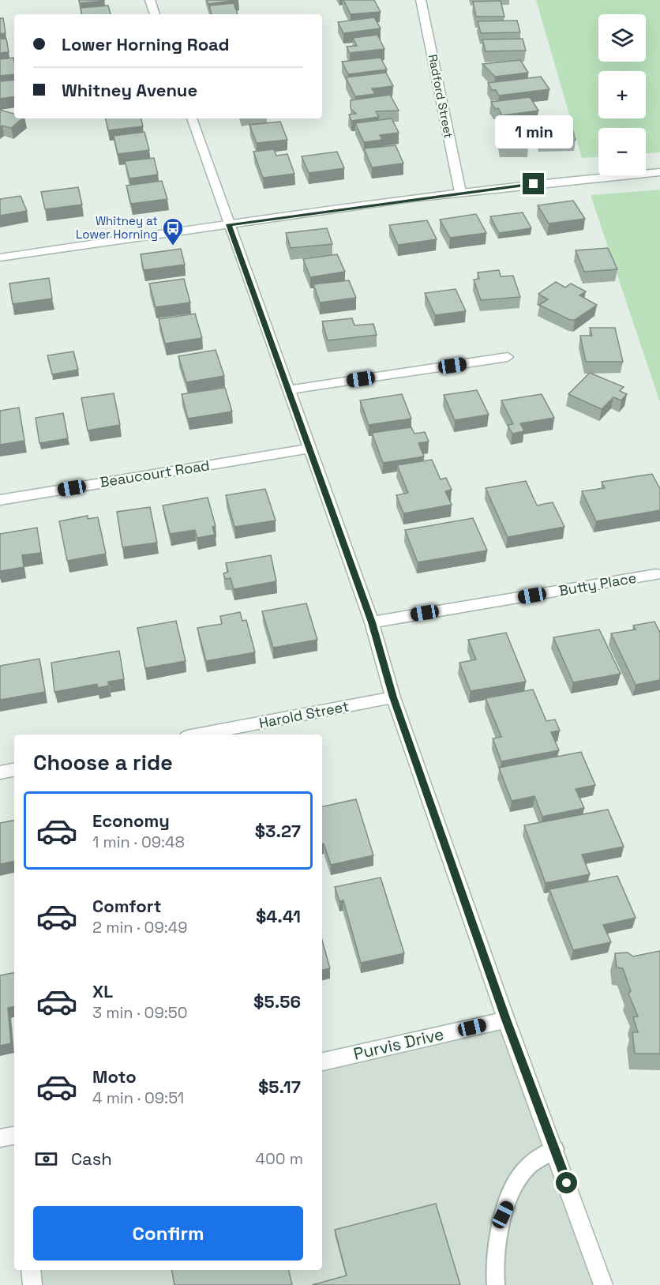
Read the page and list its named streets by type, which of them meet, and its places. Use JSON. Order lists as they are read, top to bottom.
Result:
{
  "streets": {
    "street": [
      "Radford Street",
      "Beaucourt Road",
      "Butty Place",
      "Harold Street",
      "Purvis Drive"
    ]
  },
  "places": {
    "bus stop": ["Whitney at Lower Horning"]
  },
  "page": {
    "map_buttons": ["+", "−"],
    "banner": ["Lower Horning Road", "Whitney Avenue"],
    "bubble": "1 min",
    "heading": "Choose a ride",
    "list": [
      {
        "name": "Economy",
        "note": "1 min · 09:48",
        "value": "$3.27"
      },
      {
        "name": "Comfort",
        "note": "2 min · 09:49",
        "value": "$4.41"
      },
      {
        "name": "XL",
        "note": "3 min · 09:50",
        "value": "$5.56"
      },
      {
        "name": "Moto",
        "note": "4 min · 09:51",
        "value": "$5.17"
      }
    ],
    "pay": ["Cash", "400 m"],
    "buttons": "Confirm"
  }
}
